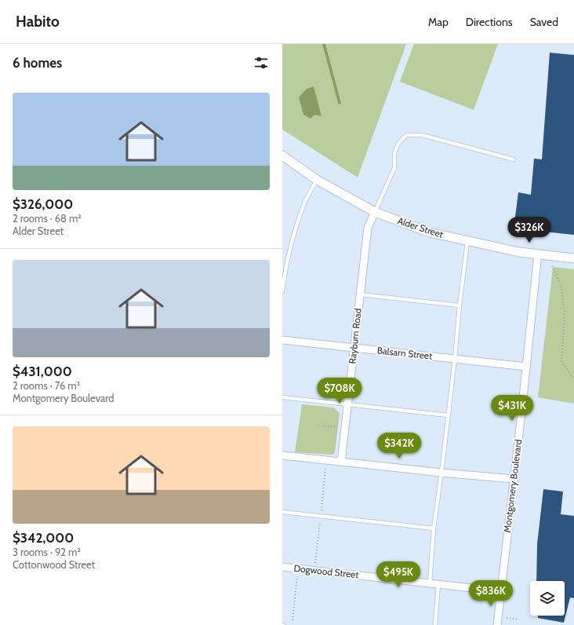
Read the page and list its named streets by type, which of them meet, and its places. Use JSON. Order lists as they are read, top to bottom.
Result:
{
  "streets": {
    "street": [
      "Alder Street",
      "Rayburn Road",
      "Balsam Street",
      "Montgomery Boulevard",
      "Dogwood Street"
    ]
  },
  "crossings": [
    ["Alder Street", "Rayburn Road"],
    ["Alder Street", "Montgomery Boulevard"],
    ["Rayburn Road", "Balsam Street"],
    ["Balsam Street", "Montgomery Boulevard"],
    ["Montgomery Boulevard", "Dogwood Street"]
  ],
  "page": {
    "header": "Habito",
    "nav": ["Map", "Directions", "Saved"],
    "heading": "6 homes",
    "list": [
      {
        "name": "$326,000",
        "note": "2 rooms · 68 m² · Alder Street"
      },
      {
        "name": "$431,000",
        "note": "2 rooms · 76 m² · Montgomery Boulevard"
      },
      {
        "name": "$342,000",
        "note": "3 rooms · 92 m² · Cottonwood Street"
      }
    ],
    "price": [
      "$326K",
      "$708K",
      "$431K",
      "$342K",
      "$495K",
      "$836K"
    ]
  }
}
